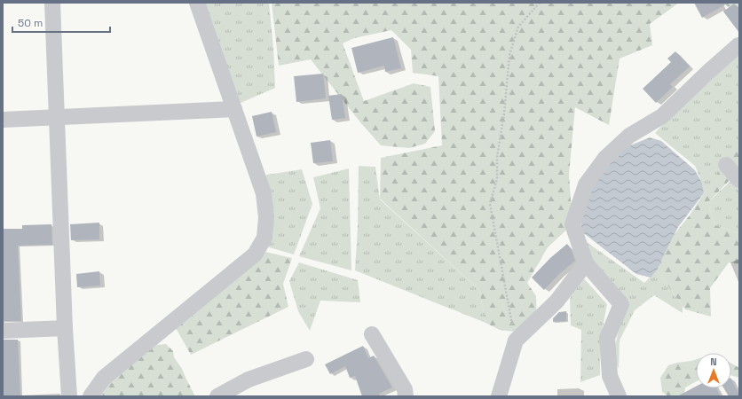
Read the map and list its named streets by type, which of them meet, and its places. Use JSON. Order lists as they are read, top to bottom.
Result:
{
  "scale_bar": "50 m",
  "north": "top"
}
